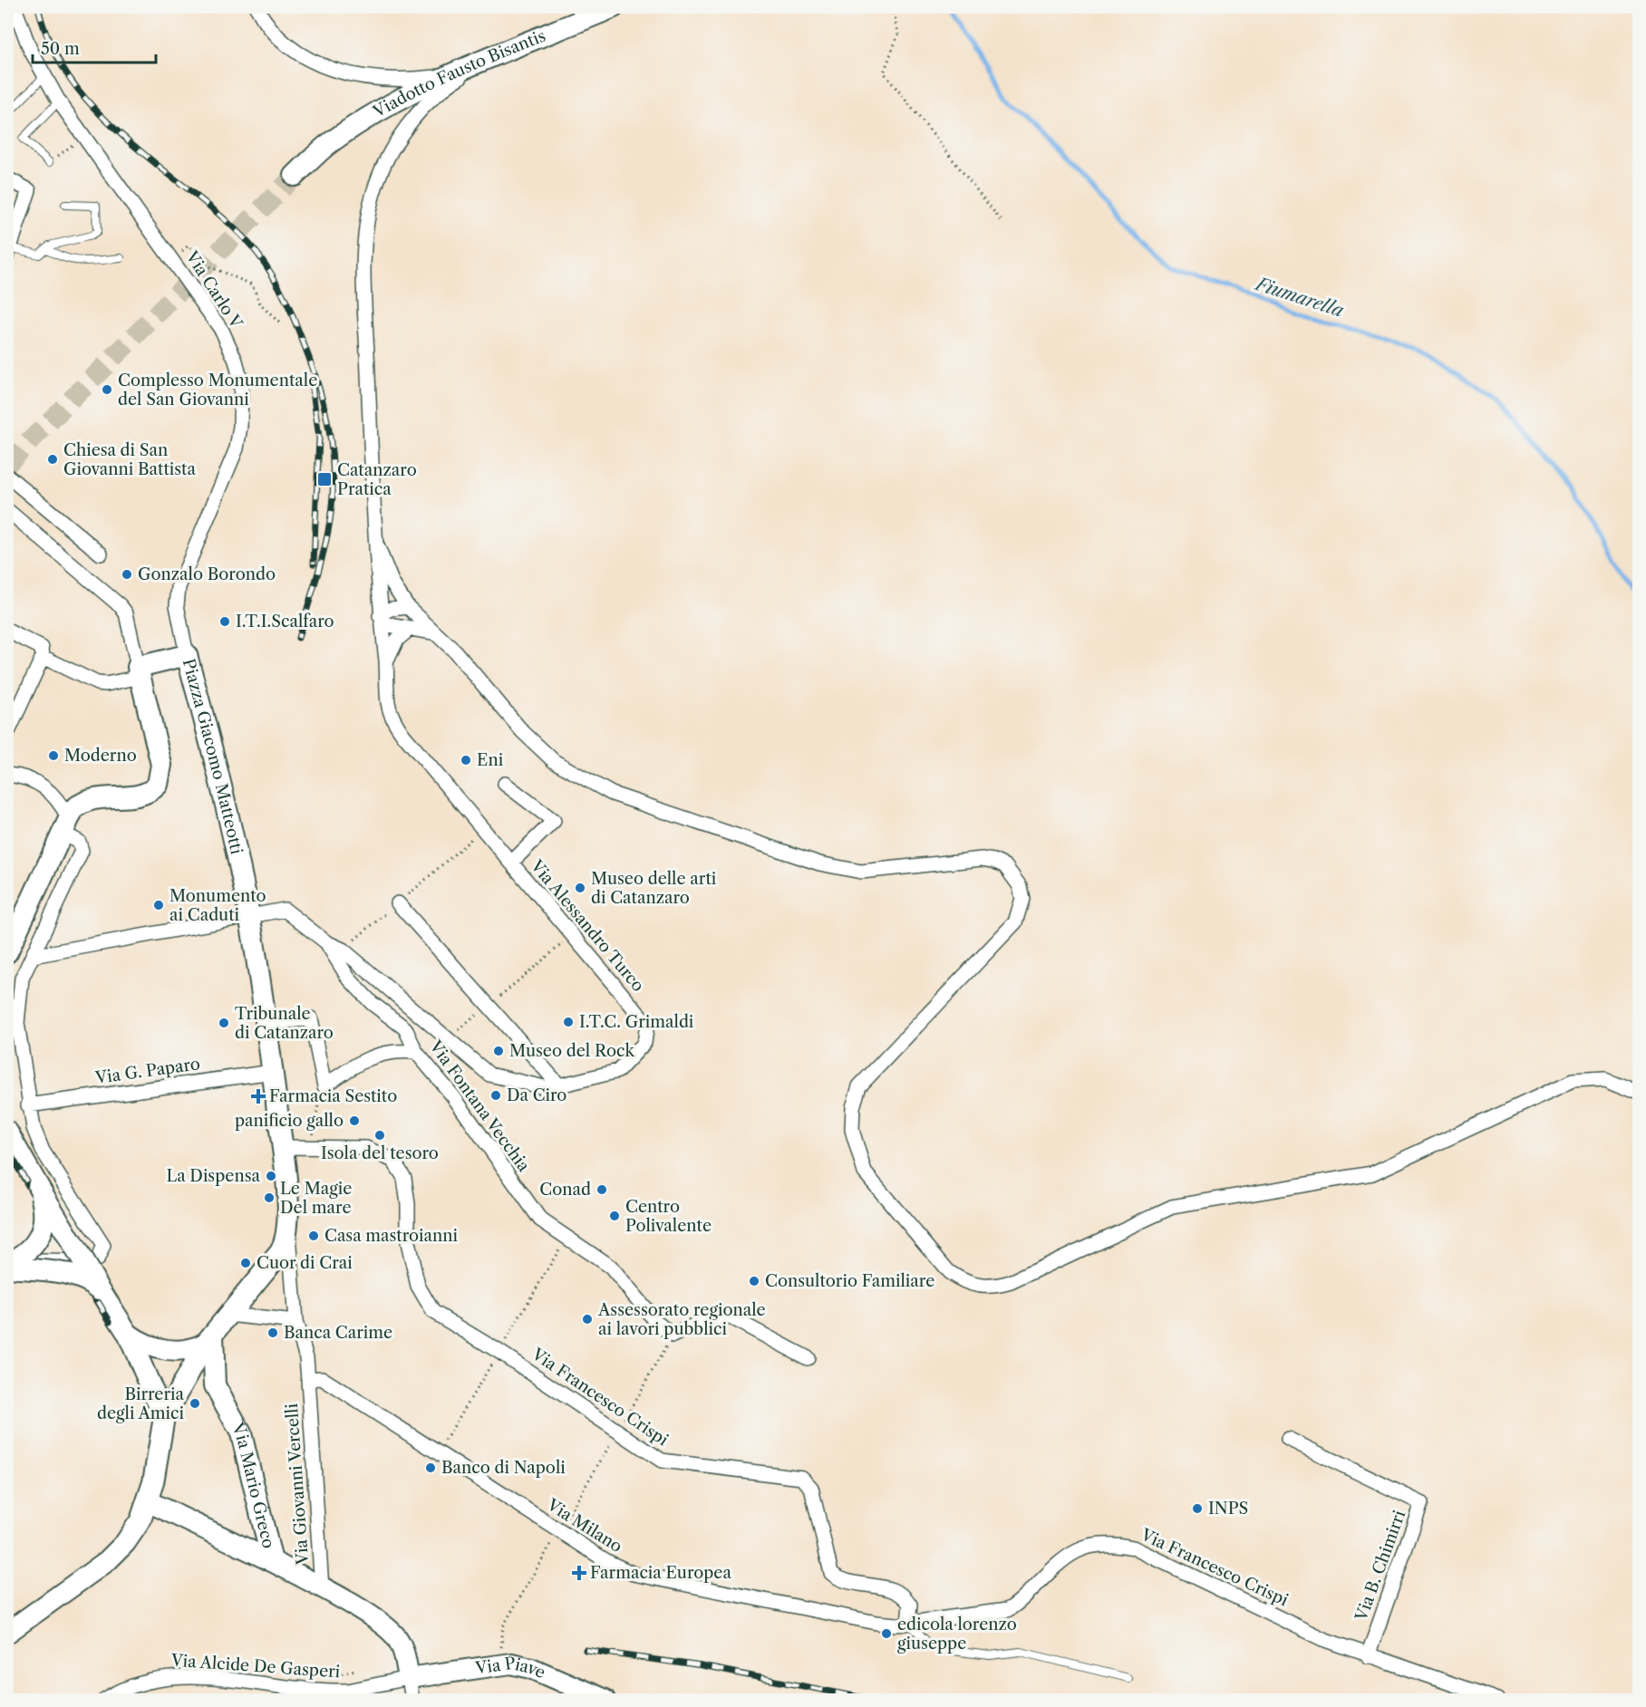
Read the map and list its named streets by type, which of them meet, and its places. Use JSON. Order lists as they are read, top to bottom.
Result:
{
  "streets": {
    "street": [
      "Viadotto Fausto Bisantis",
      "Via Carlo V",
      "Piazza Giacomo Matteotti",
      "Via Alessandro Turco",
      "Via G. Paparo",
      "Via Fontana Vecchia",
      "Via Francesco Crispi",
      "Via Giovanni Vercelli",
      "Via Mario Greco",
      "Via Milano",
      "Via B. Chimirri",
      "Via Alcide De Gasperi",
      "Via Piave"
    ]
  },
  "crossings": [
    ["Viadotto Fausto Bisantis", "Via Alessandro Turco"],
    ["Via Carlo V", "Piazza Giacomo Matteotti"],
    ["Piazza Giacomo Matteotti", "Via Alessandro Turco"],
    ["Piazza Giacomo Matteotti", "Via G. Paparo"],
    ["Piazza Giacomo Matteotti", "Via Francesco Crispi"],
    ["Piazza Giacomo Matteotti", "Via Giovanni Vercelli"],
    ["Piazza Giacomo Matteotti", "Via Mario Greco"],
    ["Via Alessandro Turco", "Via Fontana Vecchia"],
    ["Via Francesco Crispi", "Via Milano"],
    ["Via Francesco Crispi", "Via B. Chimirri"],
    ["Via Giovanni Vercelli", "Via Mario Greco"],
    ["Via Giovanni Vercelli", "Via Milano"],
    ["Via Mario Greco", "Via Alcide De Gasperi"],
    ["Via Mario Greco", "Via Piave"],
    ["Via Alcide De Gasperi", "Via Piave"]
  ],
  "water": ["Fiumarella"],
  "places": {
    "other": [
      "Complesso Monumentale del San Giovanni",
      "Chiesa di San Giovanni Battista",
      "Gonzalo Borondo",
      "I.T.I.Scalfaro",
      "Moderno",
      "Eni",
      "Museo delle arti di Catanzaro",
      "Monumento ai Caduti",
      "I.T.C. Grimaldi",
      "Tribunale di Catanzaro",
      "Museo del Rock",
      "Da Ciro",
      "panificio gallo",
      "Isola del tesoro",
      "La Dispensa",
      "Conad",
      "Le Magie Del mare",
      "Centro Polivalente",
      "Casa mastroianni",
      "Cuor di Crai",
      "Consultorio Familiare",
      "Assessorato regionale ai lavori pubblici",
      "Banca Carime",
      "Birreria degli Amici",
      "Banco di Napoli",
      "INPS",
      "edicola lorenzo giuseppe"
    ],
    "transit": ["Catanzaro Pratica"],
    "health": ["Farmacia Sestito", "Farmacia Europea"]
  },
  "scale_bar": "50 m"
}
